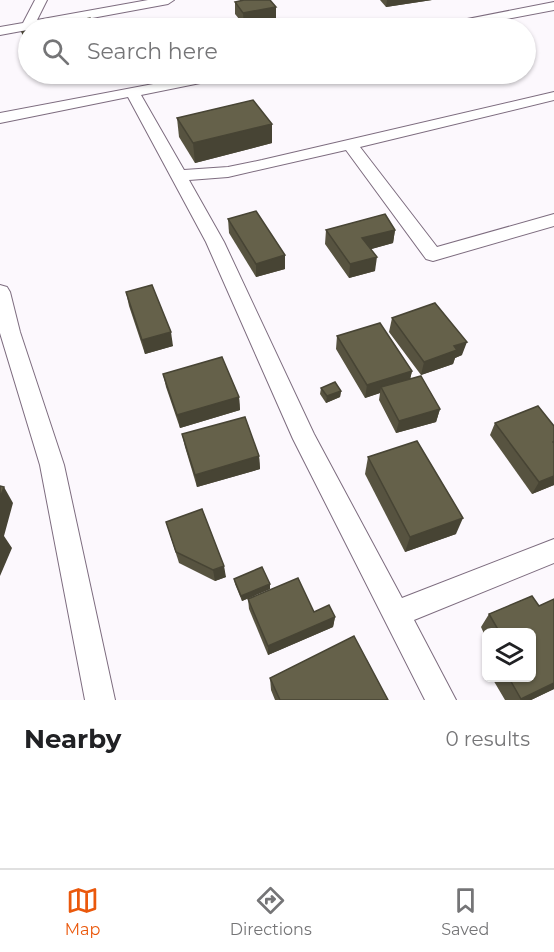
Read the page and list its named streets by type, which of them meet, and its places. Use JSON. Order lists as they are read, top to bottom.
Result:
{
  "page": {
    "search": "Search here",
    "heading": ["Nearby", "0 results"],
    "nav": ["Map", "Directions", "Saved"]
  }
}
